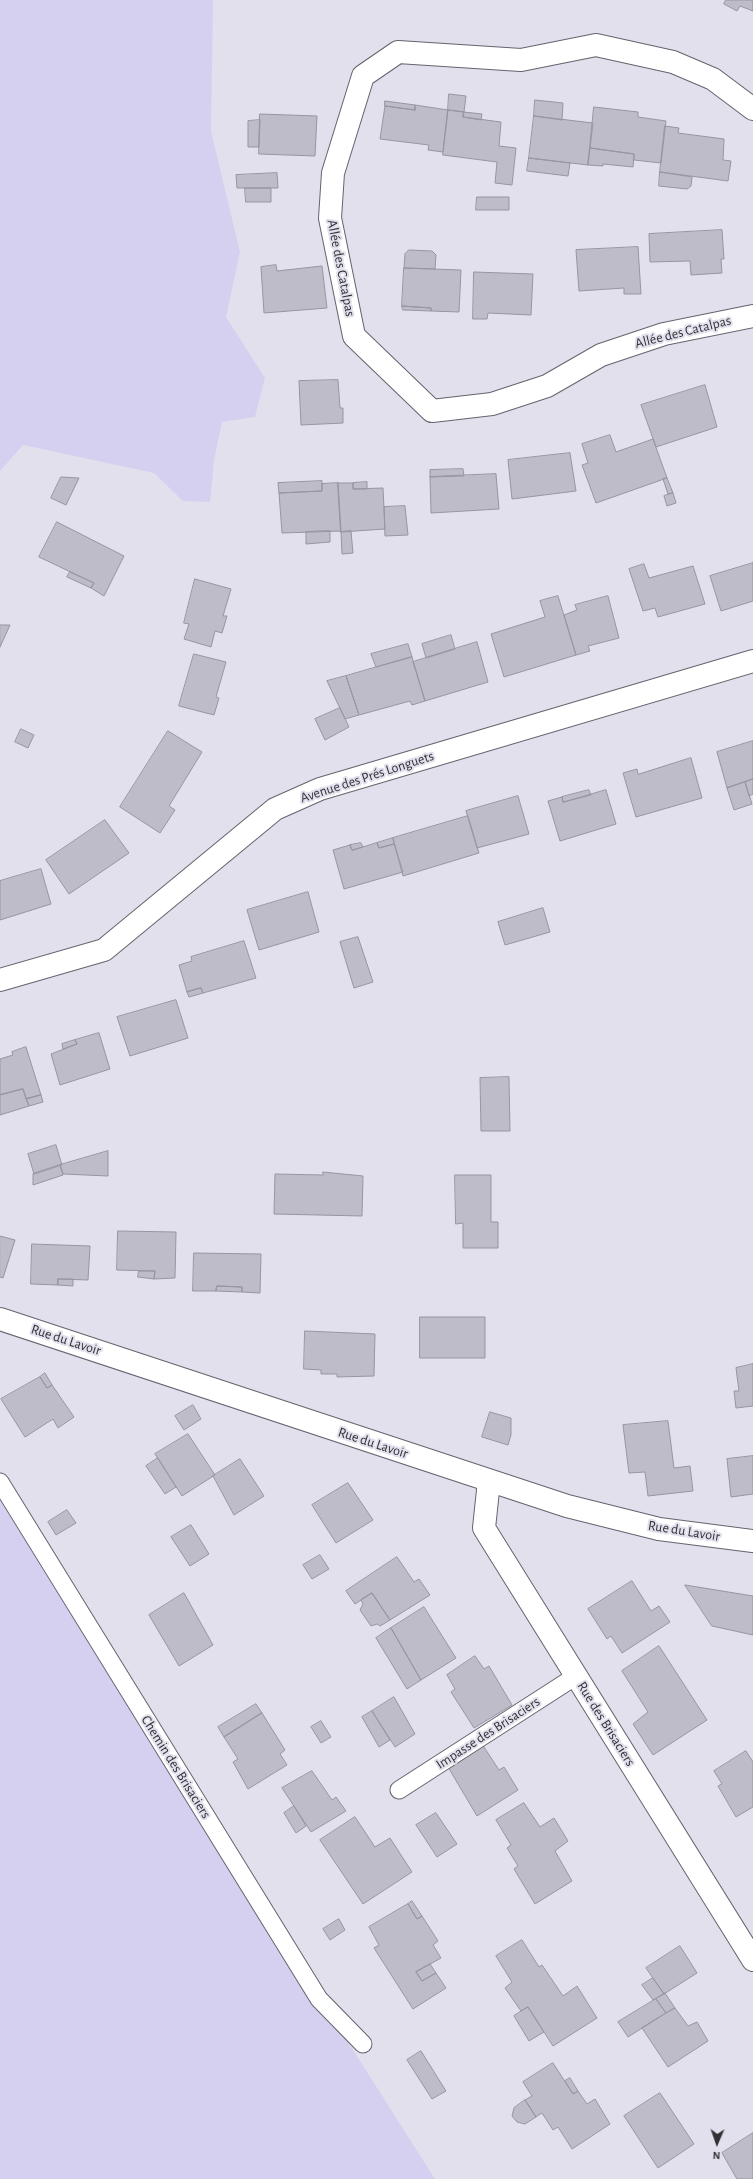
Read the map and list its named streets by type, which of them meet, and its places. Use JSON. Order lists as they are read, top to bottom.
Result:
{
  "streets": {
    "street": [
      "Allée des Catalpas",
      "Avenue des Prés Longuets",
      "Rue du Lavoir",
      "Rue des Brisaciers"
    ],
    "lane": ["Impasse des Brisaciers", "Chemin des Brisaciers"]
  },
  "crossings": [
    ["Rue du Lavoir", "Rue des Brisaciers"],
    ["Rue des Brisaciers", "Impasse des Brisaciers"]
  ],
  "north": "bottom"
}
